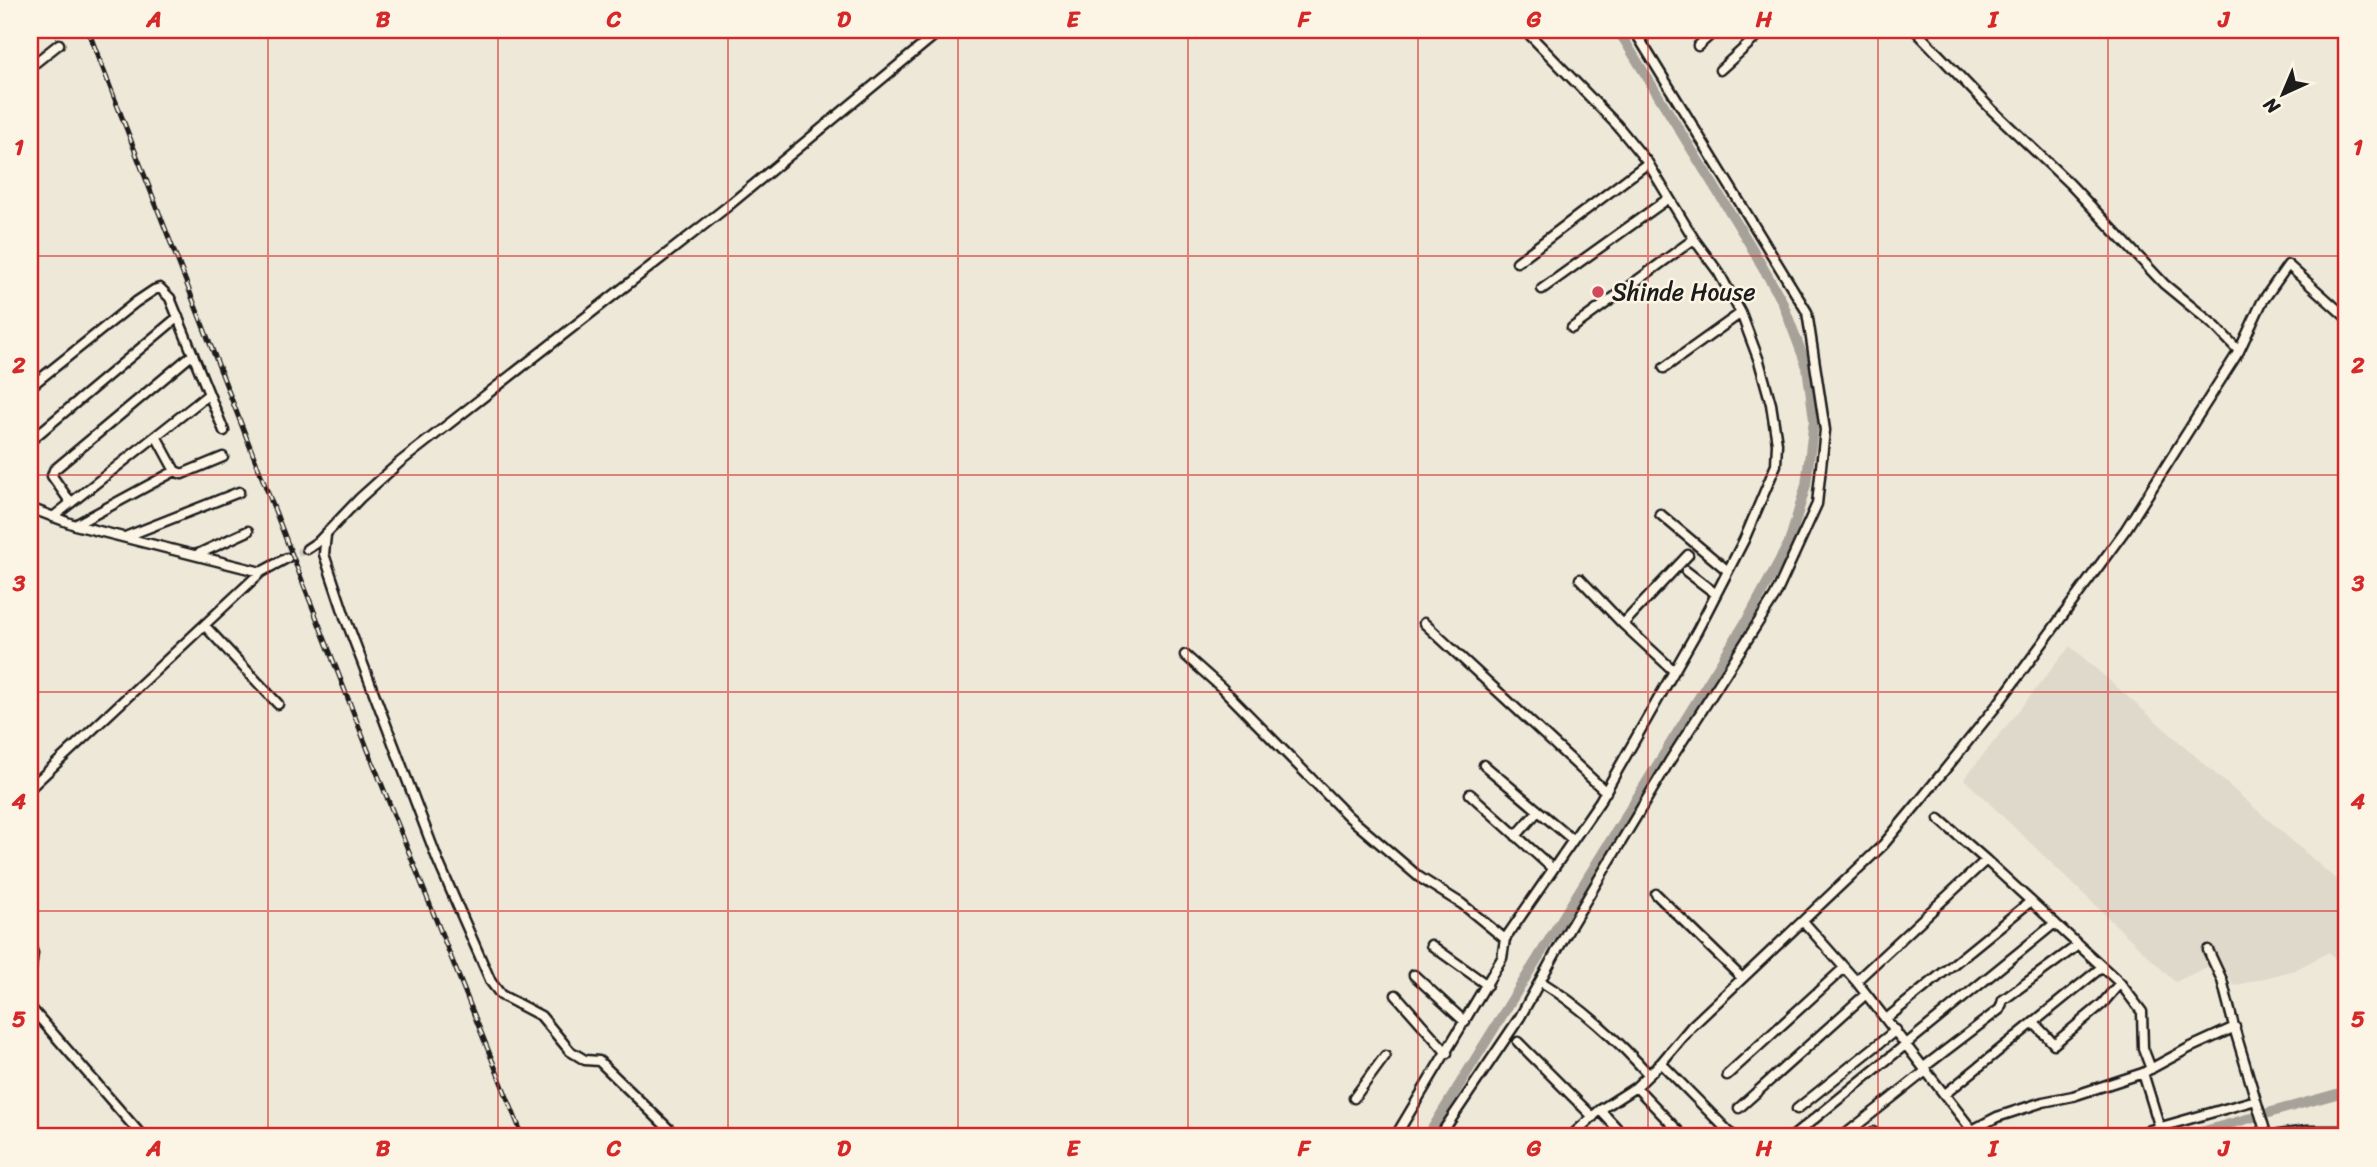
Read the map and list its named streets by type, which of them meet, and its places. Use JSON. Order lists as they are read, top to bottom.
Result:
{
  "places": ["Shinde House"],
  "north": "bottom left",
  "grid": {
    "columns": [
      "A",
      "B",
      "C",
      "D",
      "E",
      "F",
      "G",
      "H",
      "I",
      "J"
    ],
    "rows": [
      "1",
      "2",
      "3",
      "4",
      "5"
    ]
  }
}
